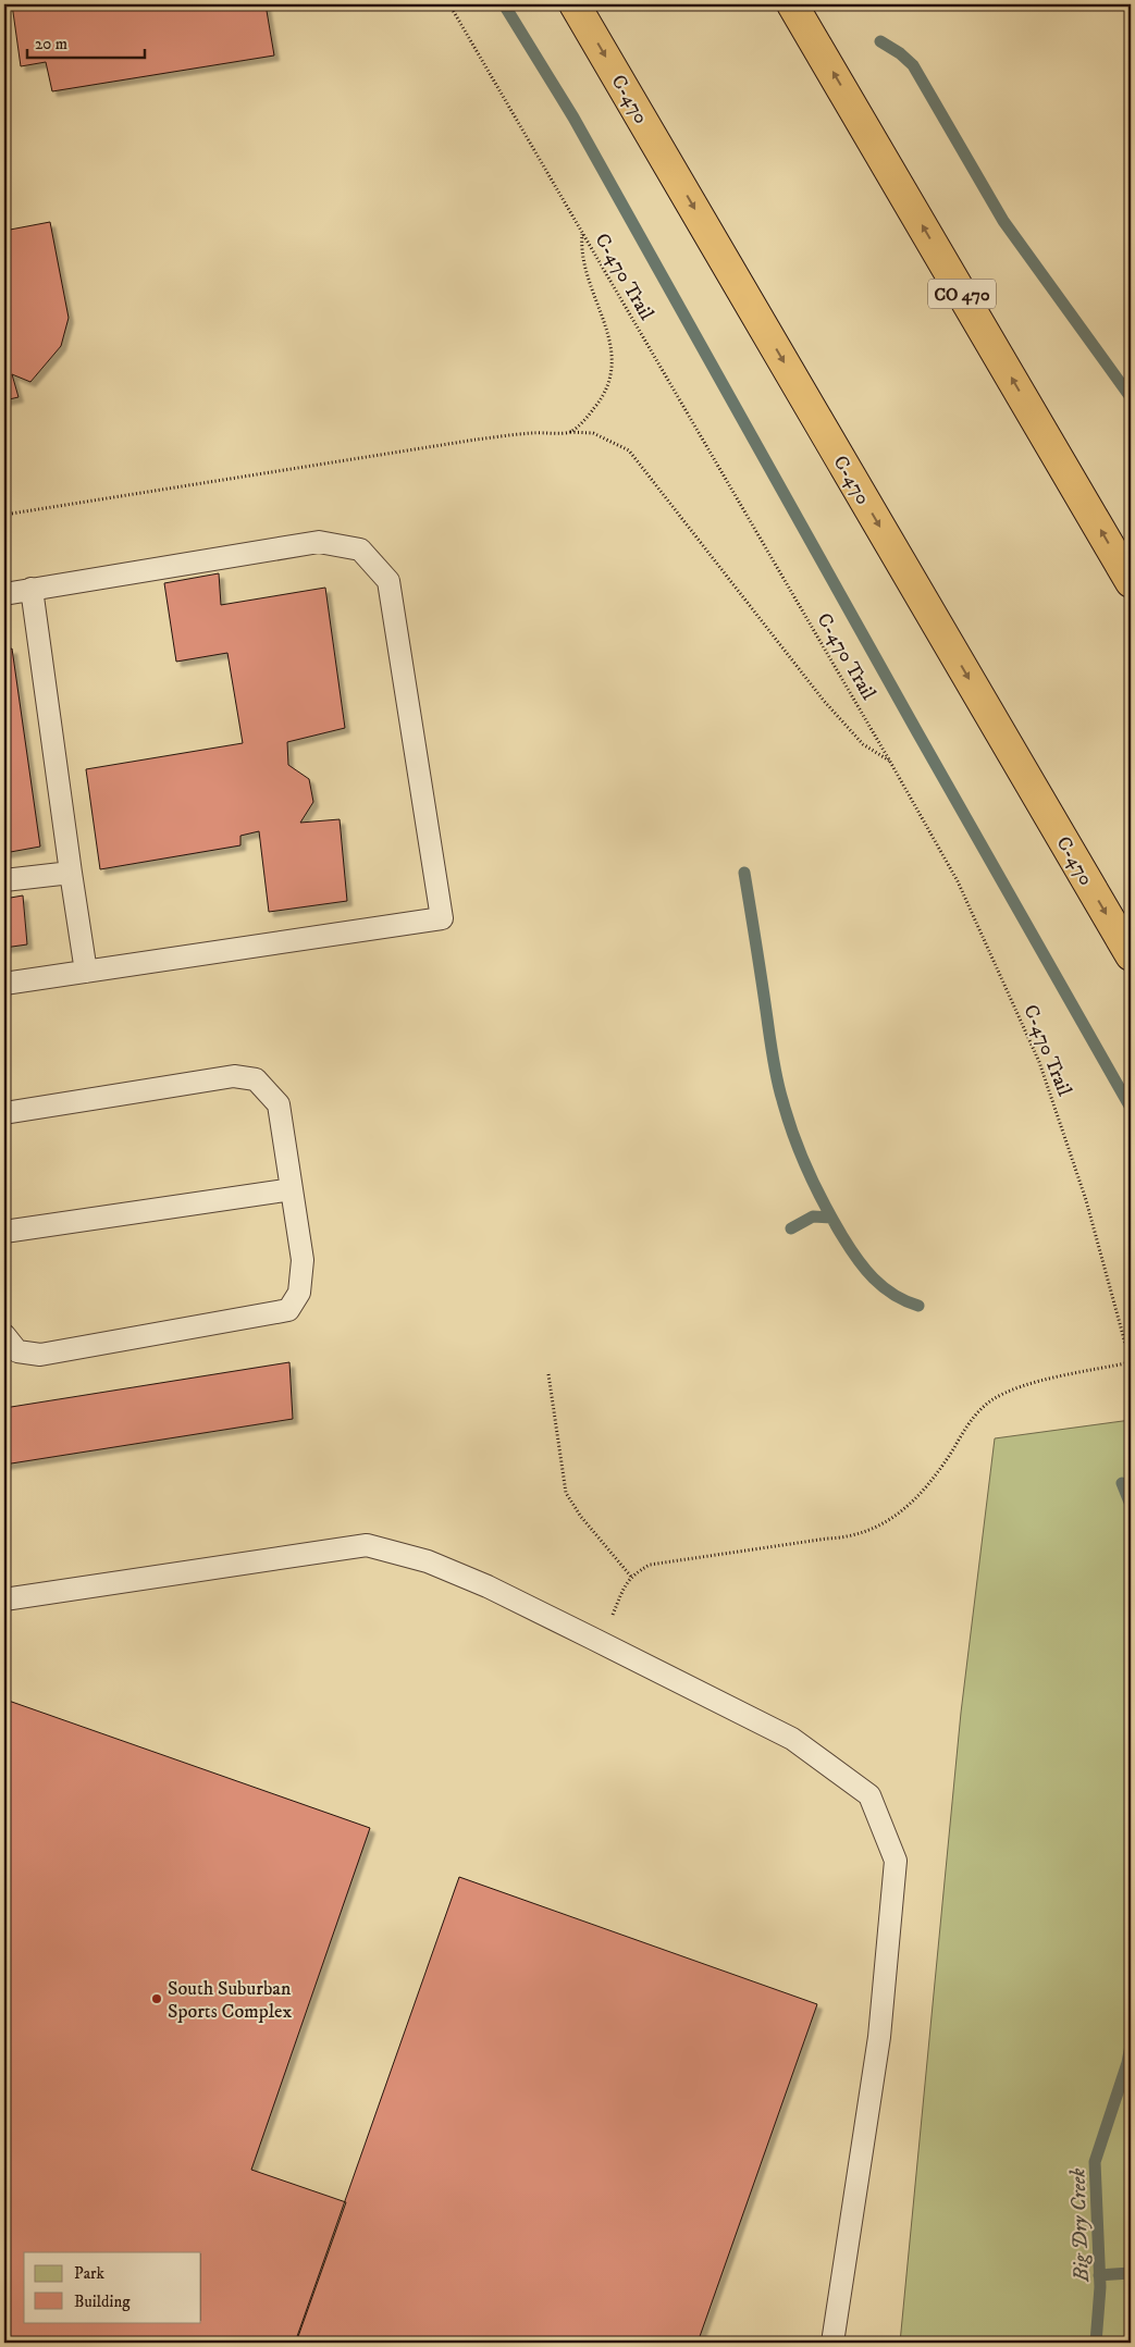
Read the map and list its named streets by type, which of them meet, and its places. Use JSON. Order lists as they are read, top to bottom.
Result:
{
  "streets": {
    "highway": ["C-470", "CO 470"],
    "path": ["C-470 Trail"]
  },
  "water": ["Big Dry Creek"],
  "places": ["South Suburban Sports Complex"],
  "legend": ["Park", "Building"],
  "scale_bar": "20 m"
}
